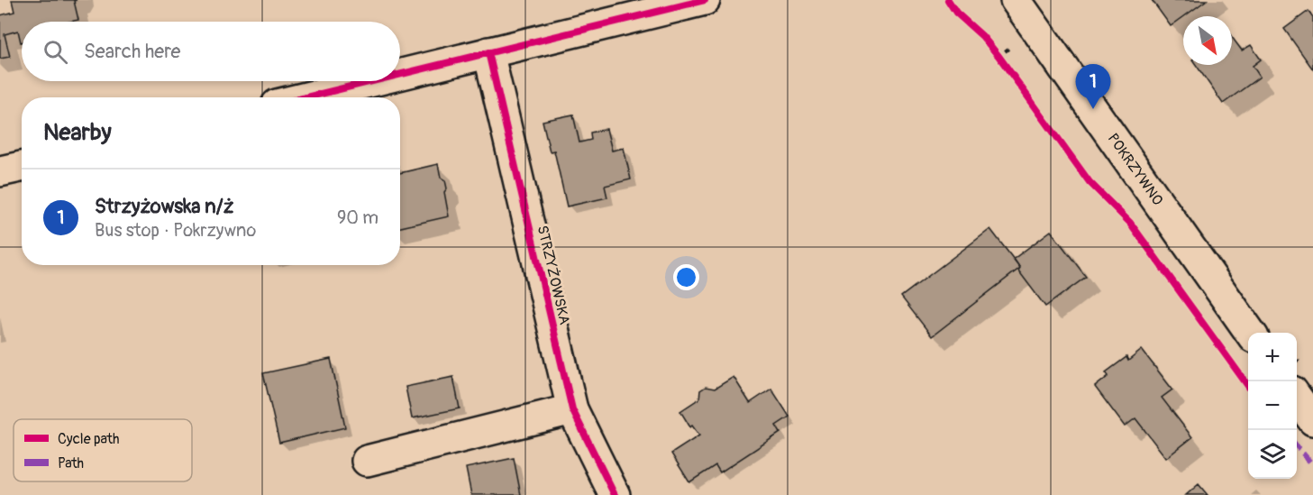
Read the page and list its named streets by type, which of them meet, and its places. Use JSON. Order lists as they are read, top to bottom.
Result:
{
  "streets": {
    "street": ["POKRZYWNO", "STRZYŻOWSKA"]
  },
  "legend": ["Cycle path", "Path"],
  "north": "bottom right",
  "page": {
    "search": "Search here",
    "pins": "1",
    "heading": "Nearby",
    "list": [
      {
        "mark": "1",
        "name": "Strzyżowska n/ż",
        "note": "Bus stop · Pokrzywno",
        "value": "90 m"
      }
    ],
    "map_buttons": ["+", "−"]
  }
}
